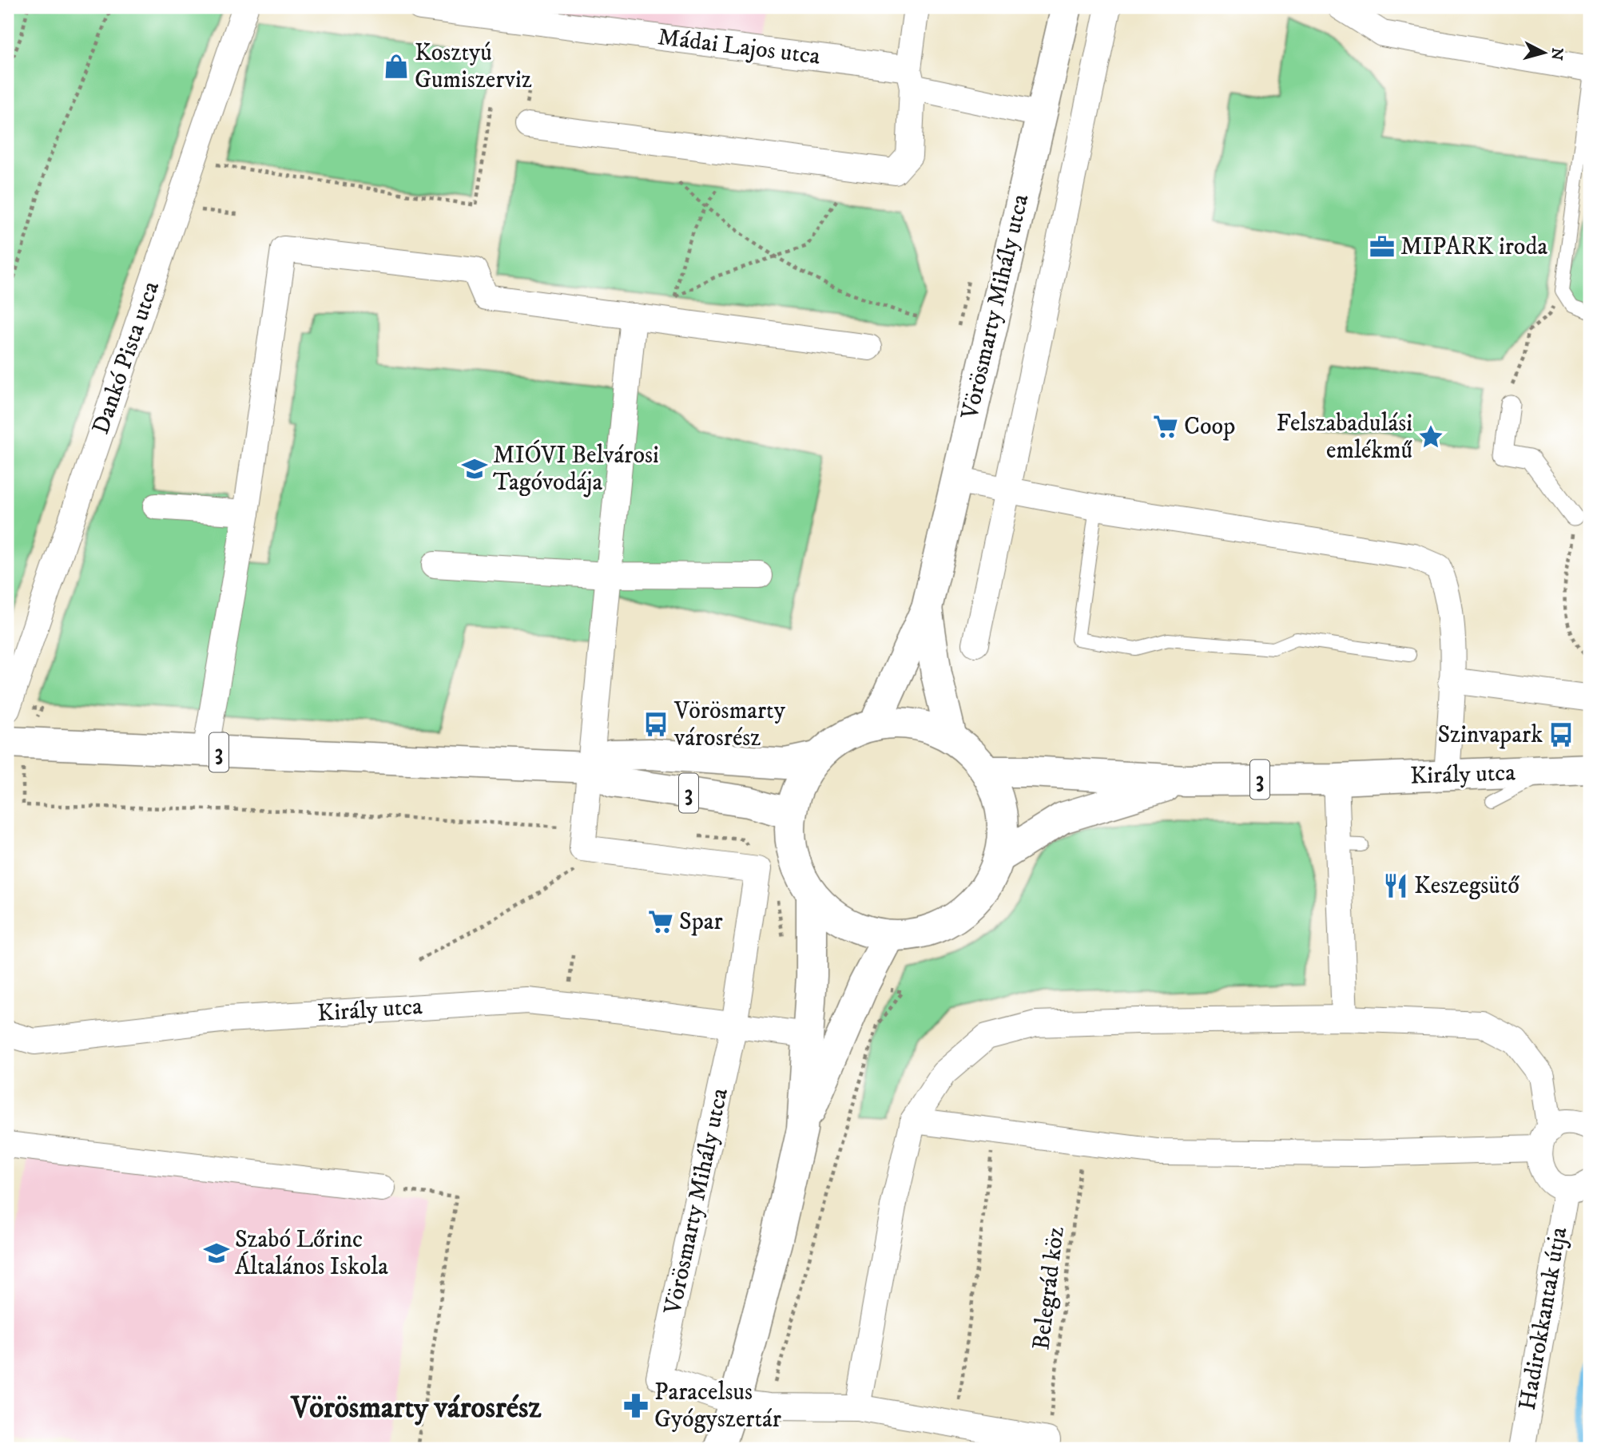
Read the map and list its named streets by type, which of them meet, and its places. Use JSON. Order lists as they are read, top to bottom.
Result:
{
  "streets": {
    "main road": ["Vörösmarty Mihály utca", "3", "Király utca"],
    "street": ["Mádai Lajos utca", "Dankó Pista utca", "Hadirokkantak útja"],
    "path": ["Belegrád köz"]
  },
  "crossings": [
    ["Mádai Lajos utca", "Vörösmarty Mihály utca"],
    ["Vörösmarty Mihály utca", "3"],
    ["Vörösmarty Mihály utca", "Király utca"],
    ["3", "Király utca"]
  ],
  "districts": ["Vörösmarty városrész"],
  "places": {
    "shop": ["Kosztyú Gumiszerviz"],
    "office": ["MIPARK iroda"],
    "supermarket": ["Coop", "Spar"],
    "place": ["Felszabadulási emlékmű"],
    "school or university": ["MIÓVI Belvárosi Tagóvodája", "Szabó Lőrinc Általános Iskola"],
    "bus stop": ["Vörösmarty városrész", "Szinvapark"],
    "restaurant": ["Keszegsütő"],
    "pharmacy": ["Paracelsus Gyógyszertár"]
  },
  "north": "right"
}
